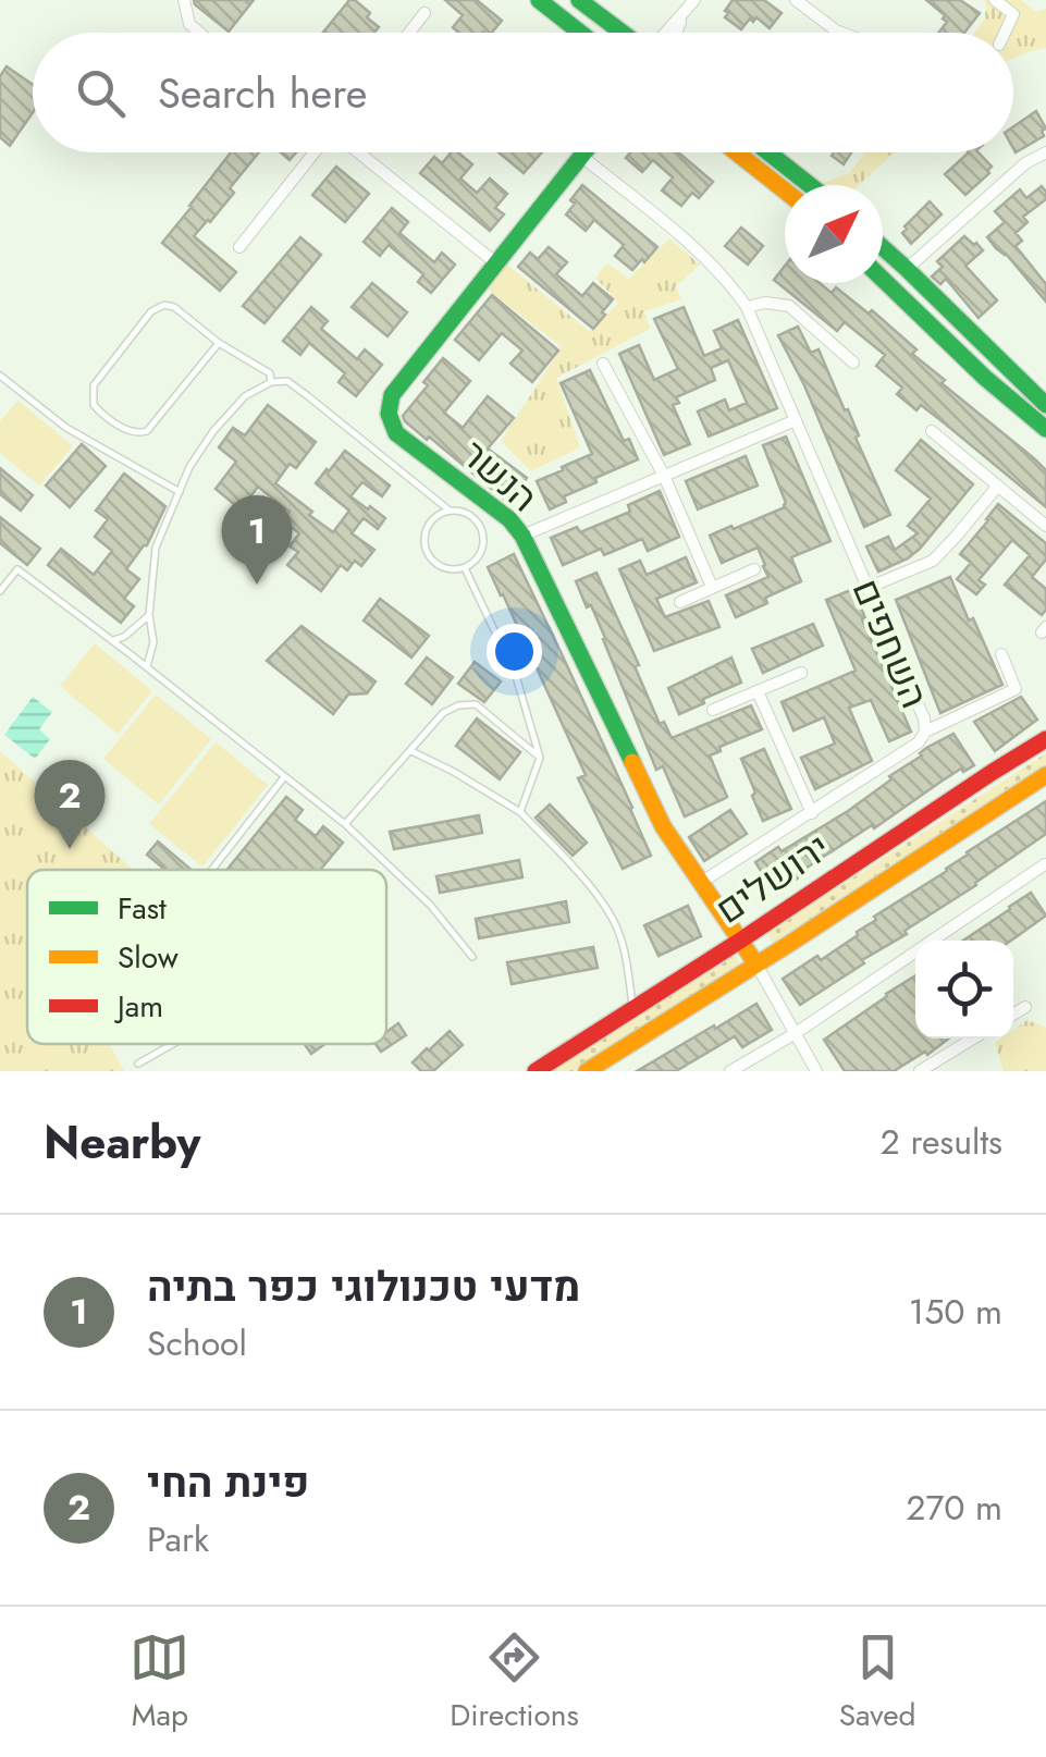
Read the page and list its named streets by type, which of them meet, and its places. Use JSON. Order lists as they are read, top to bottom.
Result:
{
  "streets": {
    "street": ["הנשר", "השחפים", "ירושלים"]
  },
  "crossings": [
    ["הנשר", "השחפים"],
    ["הנשר", "ירושלים"]
  ],
  "legend": ["Fast", "Slow", "Jam"],
  "north": "top right",
  "page": {
    "search": "Search here",
    "pins": ["1", "2"],
    "heading": ["Nearby", "2 results"],
    "list": [
      {
        "mark": "1",
        "name": "מדעי טכנולוגי כפר בתיה",
        "note": "School",
        "value": "150 m"
      },
      {
        "mark": "2",
        "name": "פינת החי",
        "note": "Park",
        "value": "270 m"
      }
    ],
    "nav": ["Map", "Directions", "Saved"]
  }
}
